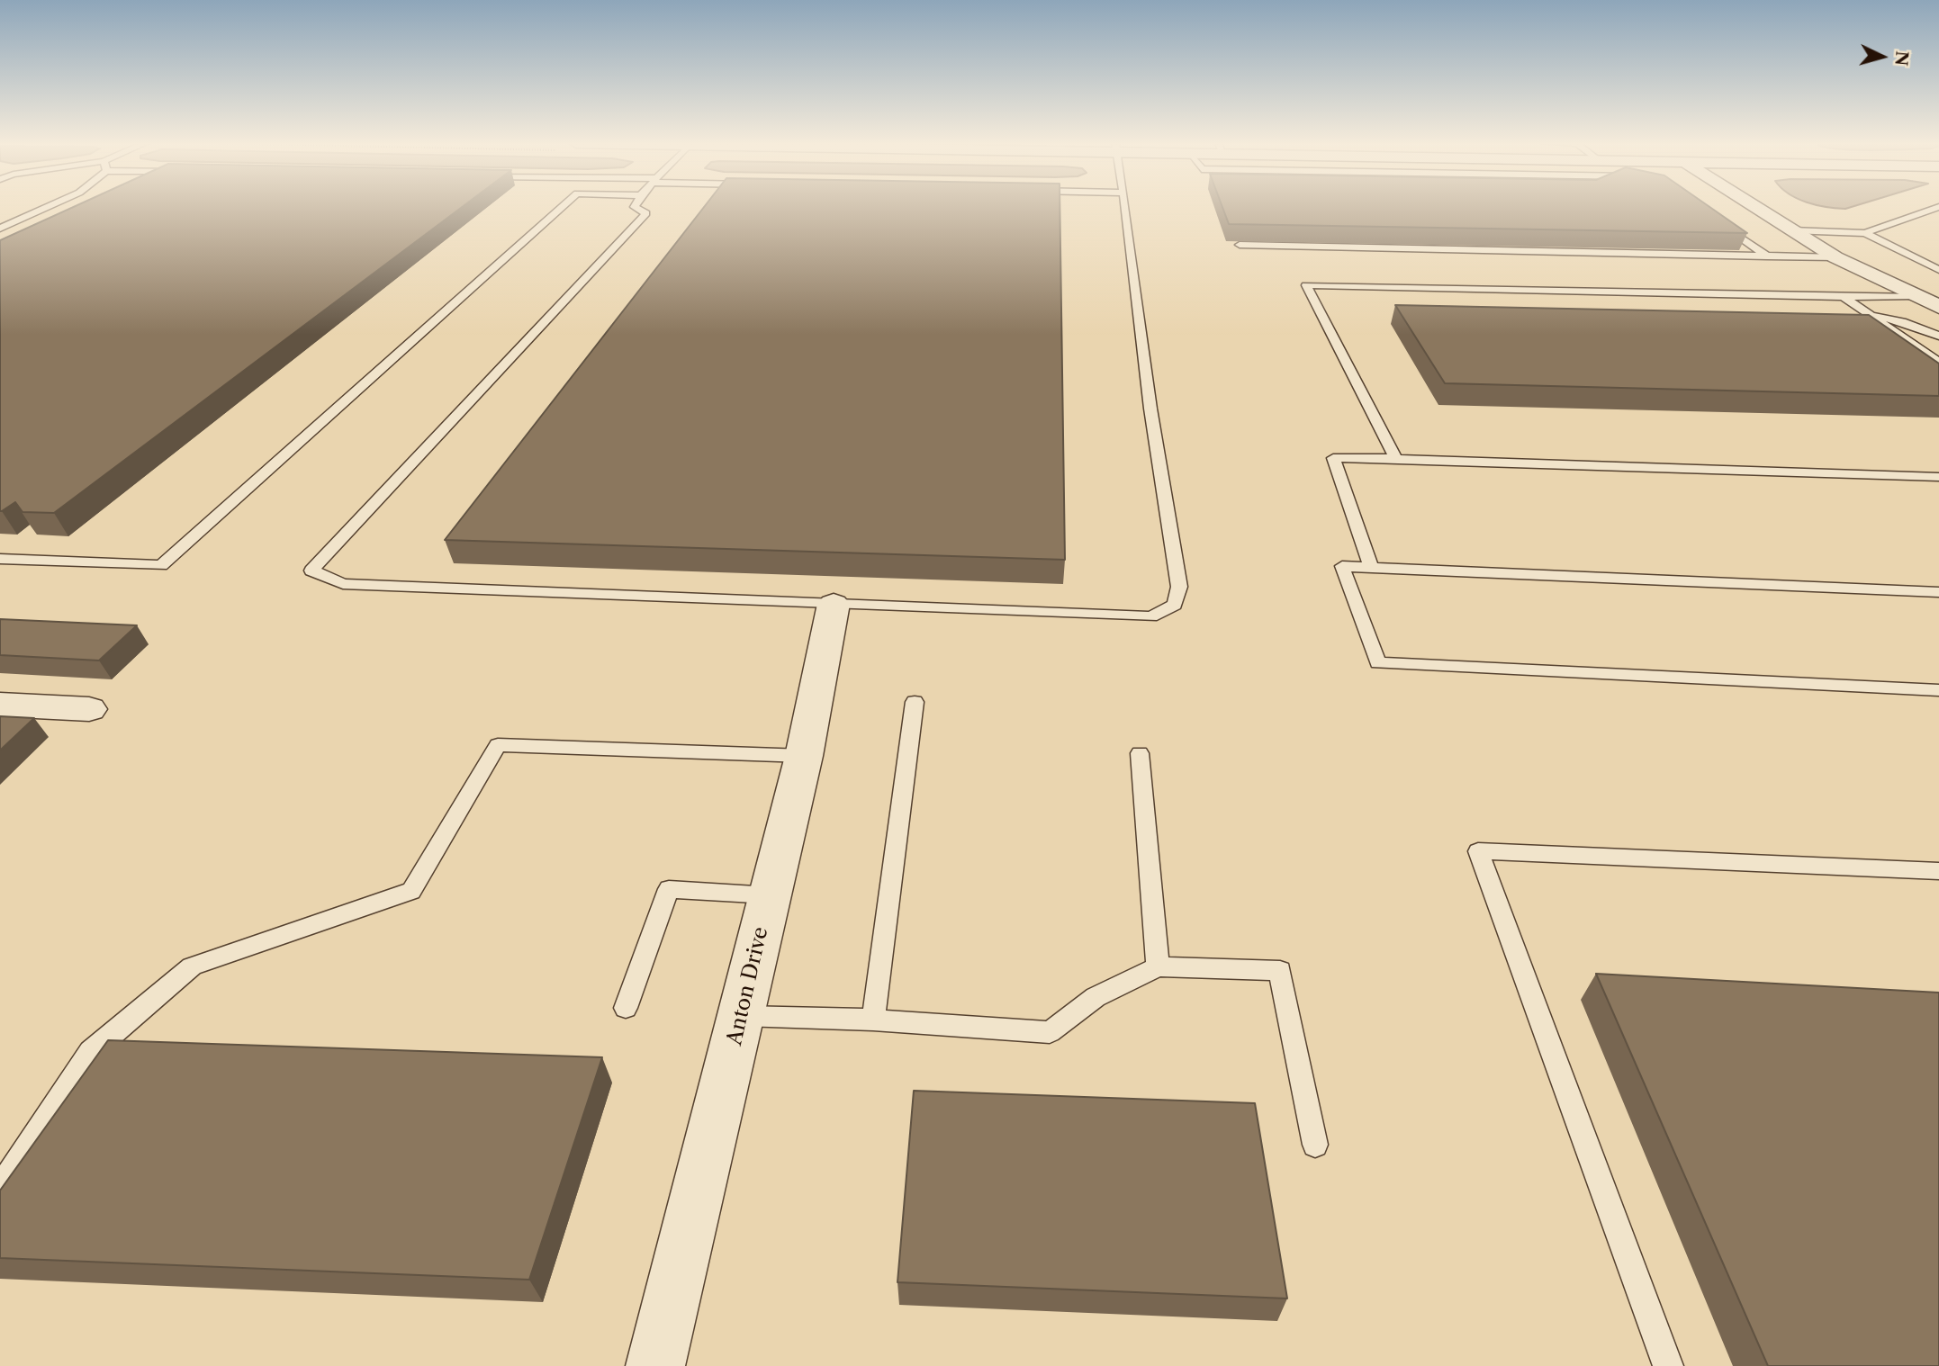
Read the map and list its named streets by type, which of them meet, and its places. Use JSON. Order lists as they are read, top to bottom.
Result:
{
  "streets": {
    "street": ["Anton Drive"]
  },
  "north": "right"
}
